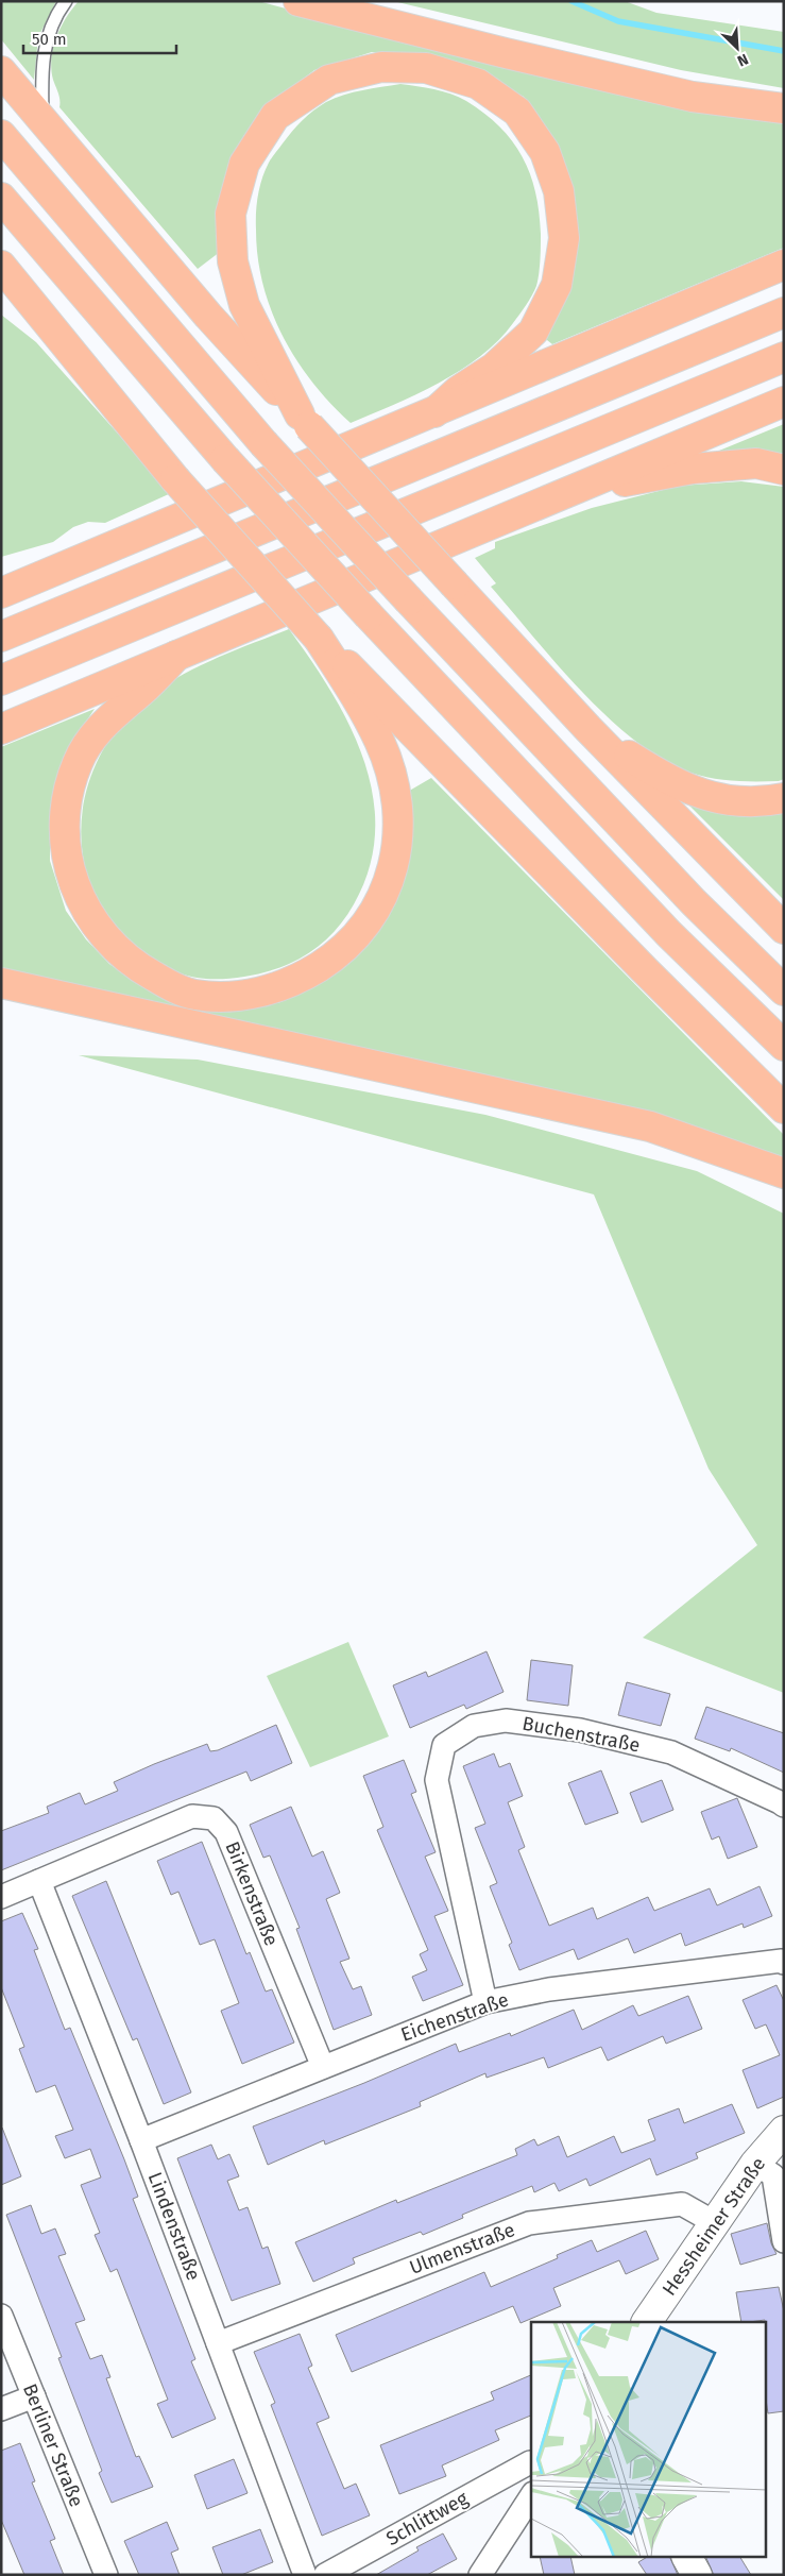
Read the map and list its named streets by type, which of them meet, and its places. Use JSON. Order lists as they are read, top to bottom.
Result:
{
  "streets": {
    "street": [
      "Buchenstraße",
      "Birkenstraße",
      "Eichenstraße",
      "Lindenstraße",
      "Hessheimer Straße",
      "Ulmenstraße",
      "Berliner Straße",
      "Schlittweg"
    ]
  },
  "crossings": [
    ["Buchenstraße", "Eichenstraße"],
    ["Birkenstraße", "Eichenstraße"],
    ["Birkenstraße", "Lindenstraße"],
    ["Eichenstraße", "Lindenstraße"],
    ["Lindenstraße", "Ulmenstraße"],
    ["Hessheimer Straße", "Ulmenstraße"]
  ],
  "scale_bar": "50 m",
  "north": "bottom right"
}
